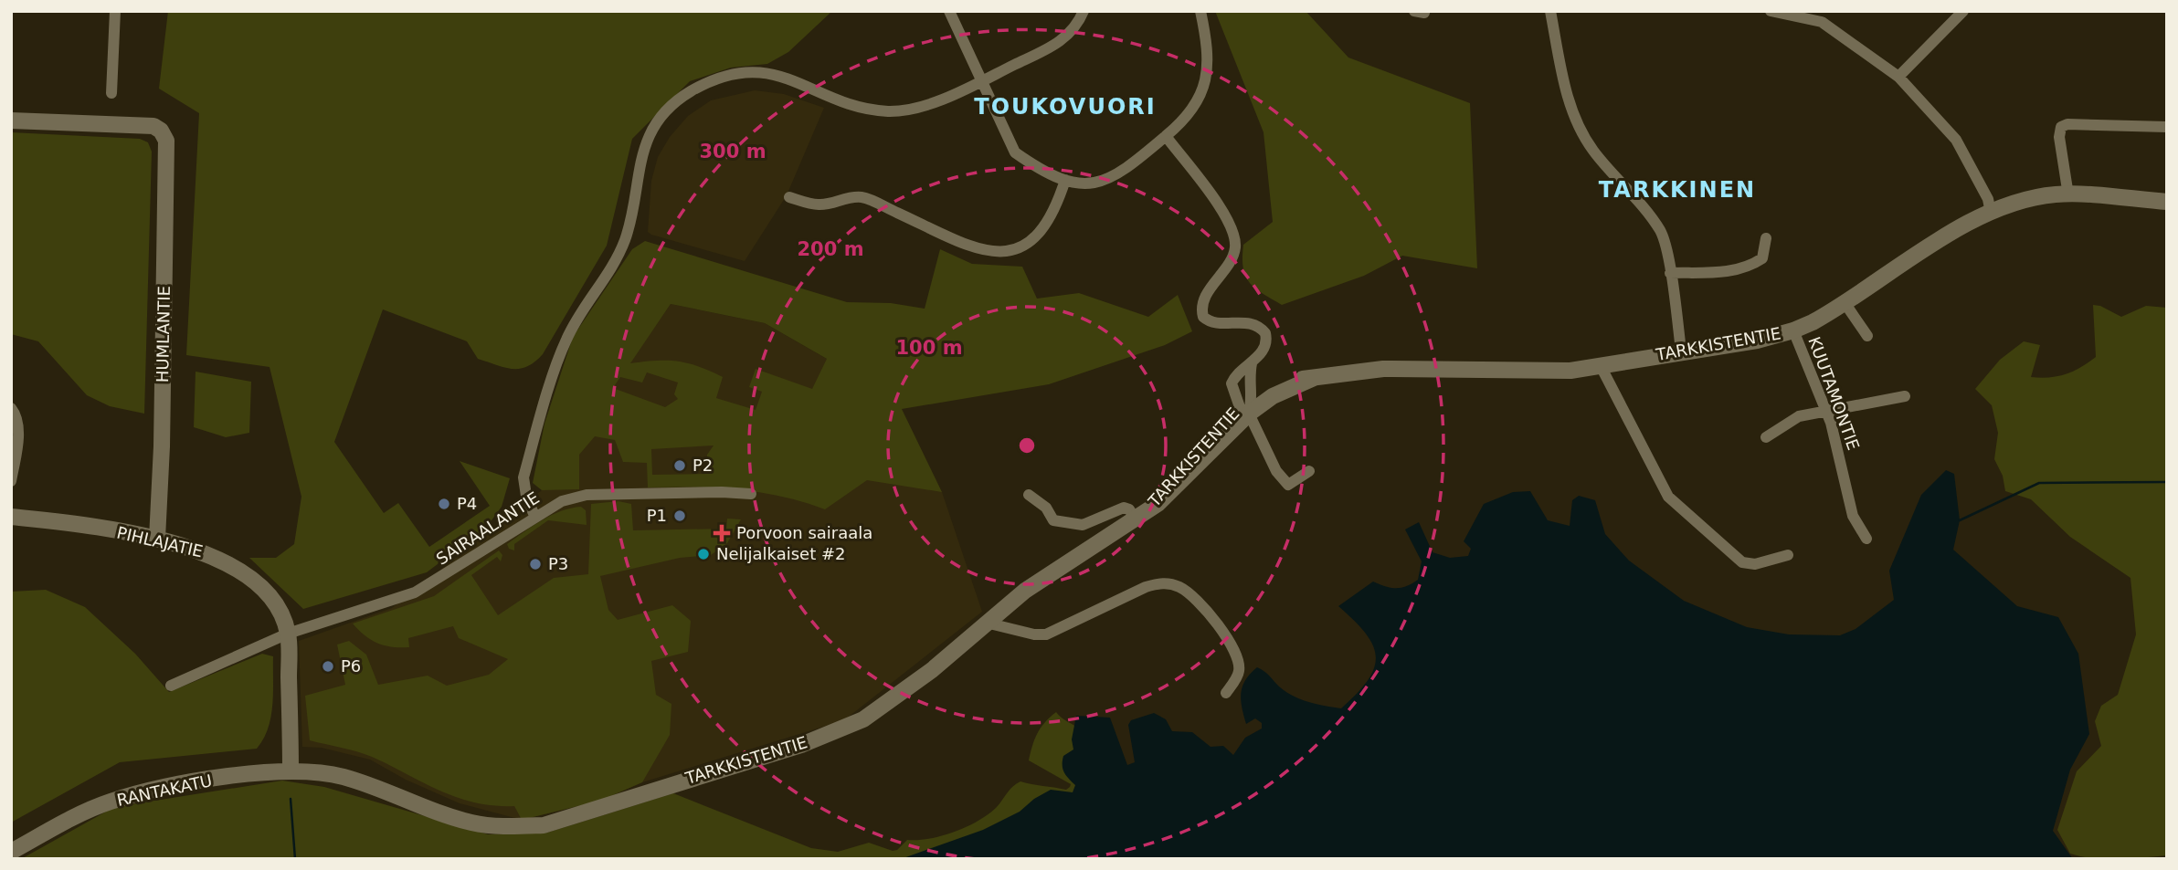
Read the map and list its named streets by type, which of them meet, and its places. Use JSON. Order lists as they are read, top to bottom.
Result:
{
  "streets": {
    "street": [
      "HUMLANTIE",
      "TARKKISTENTIE",
      "KUUTAMONTIE",
      "SAIRAALANTIE",
      "PIHLAJATIE",
      "RANTAKATU"
    ]
  },
  "crossings": [
    ["HUMLANTIE", "PIHLAJATIE"],
    ["TARKKISTENTIE", "KUUTAMONTIE"],
    ["TARKKISTENTIE", "PIHLAJATIE"],
    ["TARKKISTENTIE", "RANTAKATU"],
    ["SAIRAALANTIE", "PIHLAJATIE"],
    ["PIHLAJATIE", "RANTAKATU"]
  ],
  "districts": ["TOUKOVUORI", "TARKKINEN"],
  "places": {
    "other": [
      "P2",
      "P4",
      "P1",
      "Nelijalkaiset #2",
      "P3",
      "P6"
    ],
    "health": ["Porvoon sairaala"]
  },
  "rings": ["300 m", "200 m", "100 m"]
}
